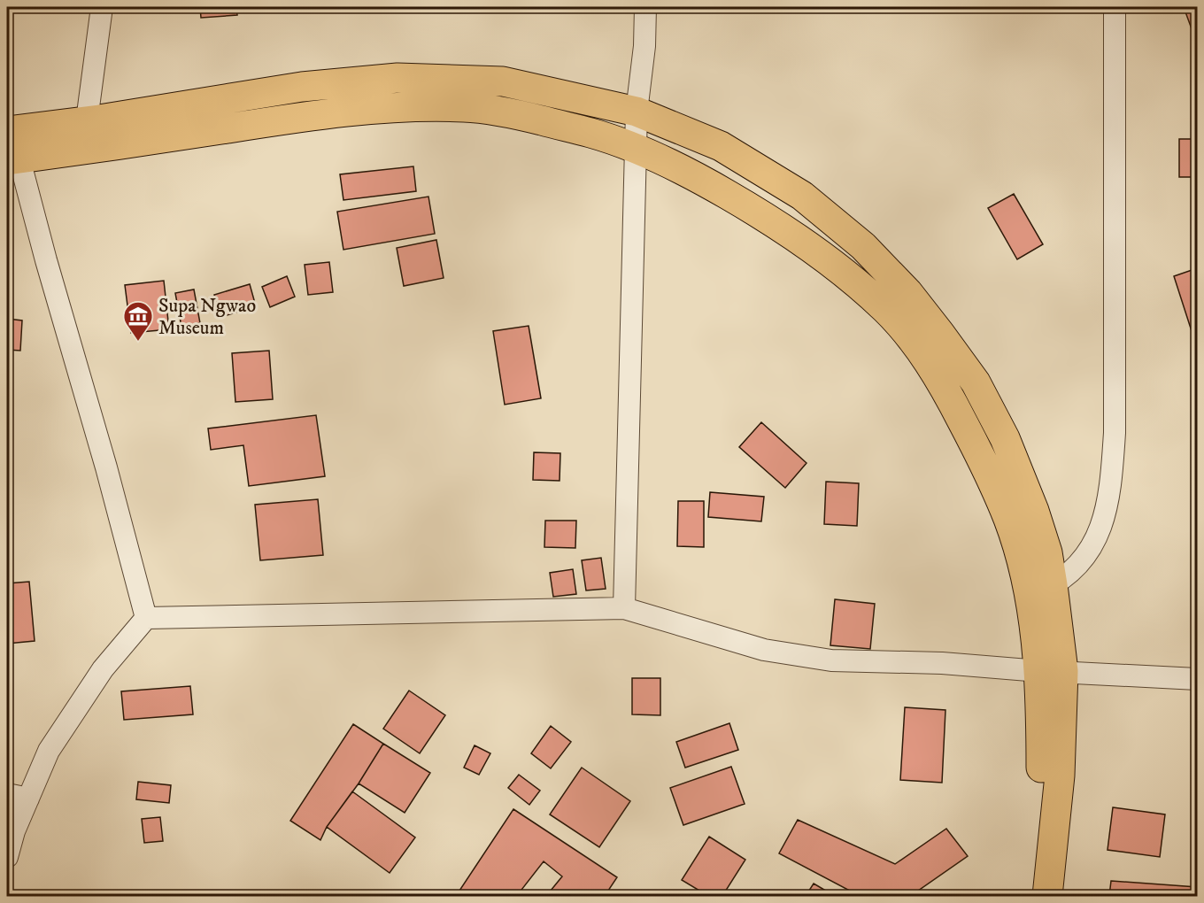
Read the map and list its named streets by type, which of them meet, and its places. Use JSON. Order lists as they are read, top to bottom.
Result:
{
  "places": {
    "museum": ["Supa Ngwao Museum"]
  }
}
